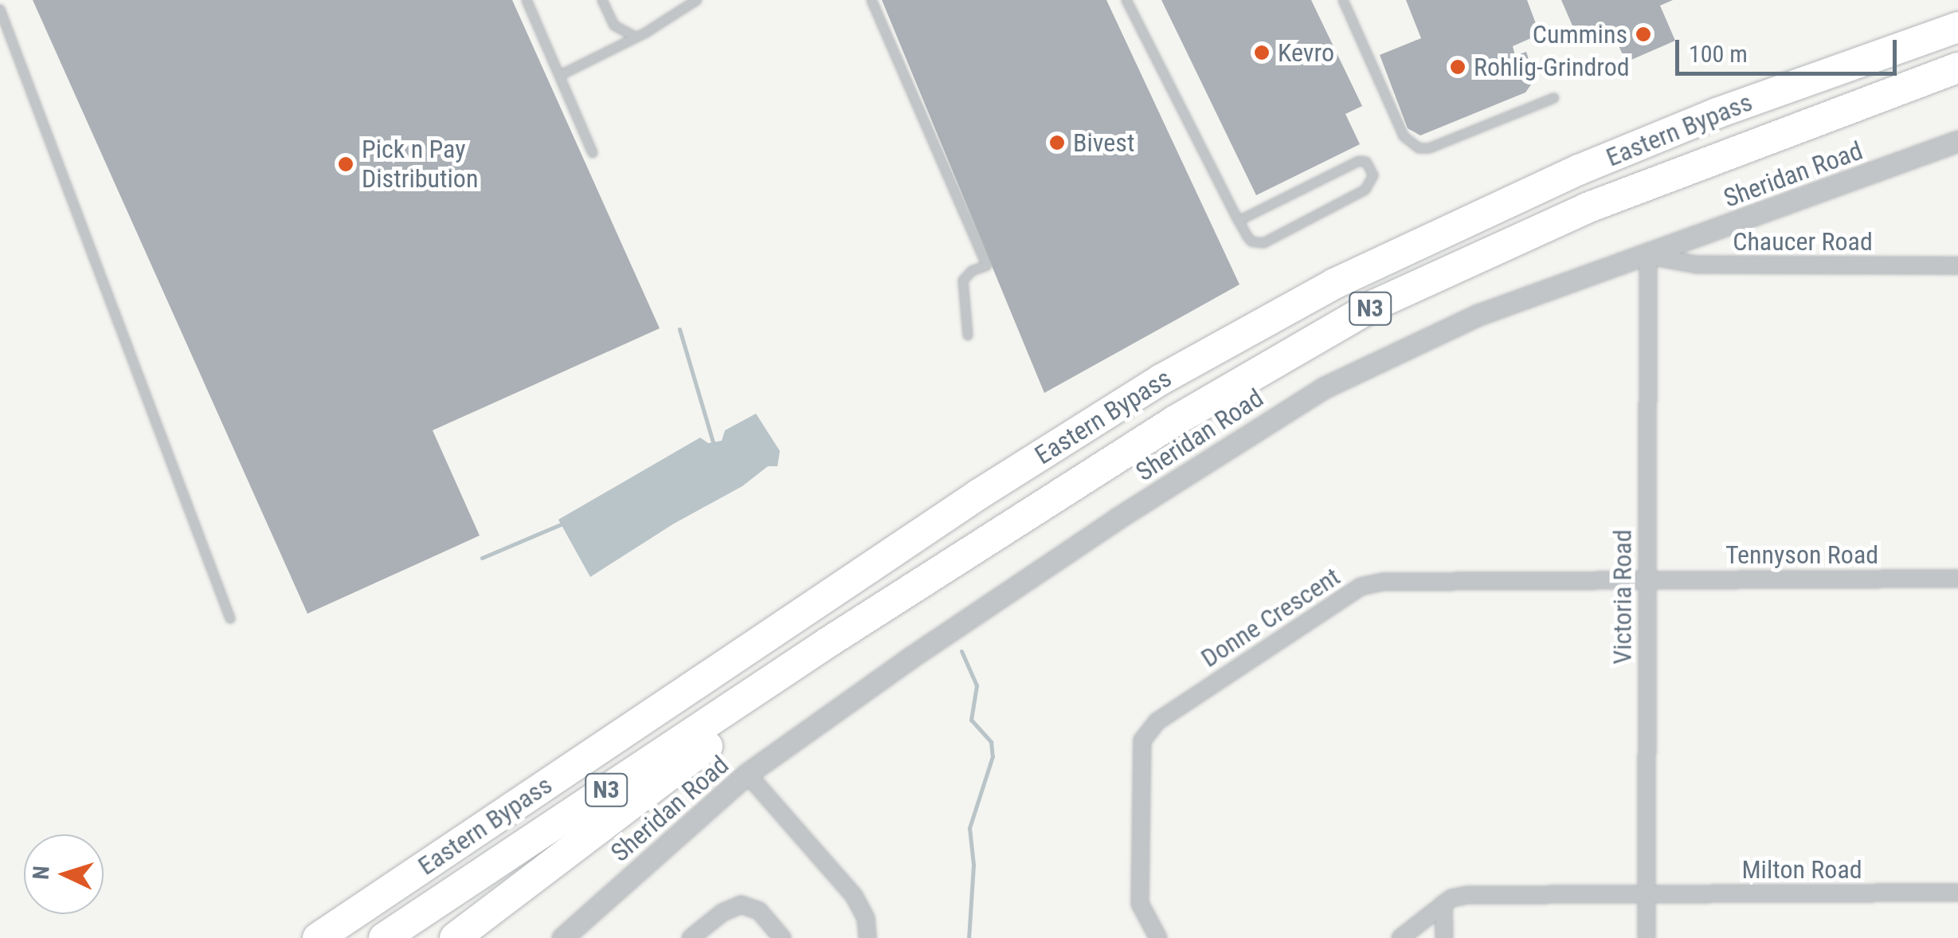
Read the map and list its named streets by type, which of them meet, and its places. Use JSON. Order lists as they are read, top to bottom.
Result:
{
  "streets": {
    "highway": ["Eastern Bypass", "N3"],
    "street": [
      "Sheridan Road",
      "Chaucer Road",
      "Tennyson Road",
      "Victoria Road",
      "Donne Crescent",
      "Milton Road"
    ]
  },
  "crossings": [
    ["Sheridan Road", "Chaucer Road"],
    ["Sheridan Road", "Victoria Road"],
    ["Chaucer Road", "Victoria Road"],
    ["Tennyson Road", "Victoria Road"],
    ["Tennyson Road", "Donne Crescent"],
    ["Victoria Road", "Donne Crescent"],
    ["Victoria Road", "Milton Road"]
  ],
  "places": [
    "Cummins",
    "Kevro",
    "Rohlig-Grindrod",
    "Bivest",
    "Pick n Pay Distribution"
  ],
  "scale_bar": "100 m",
  "north": "left"
}
